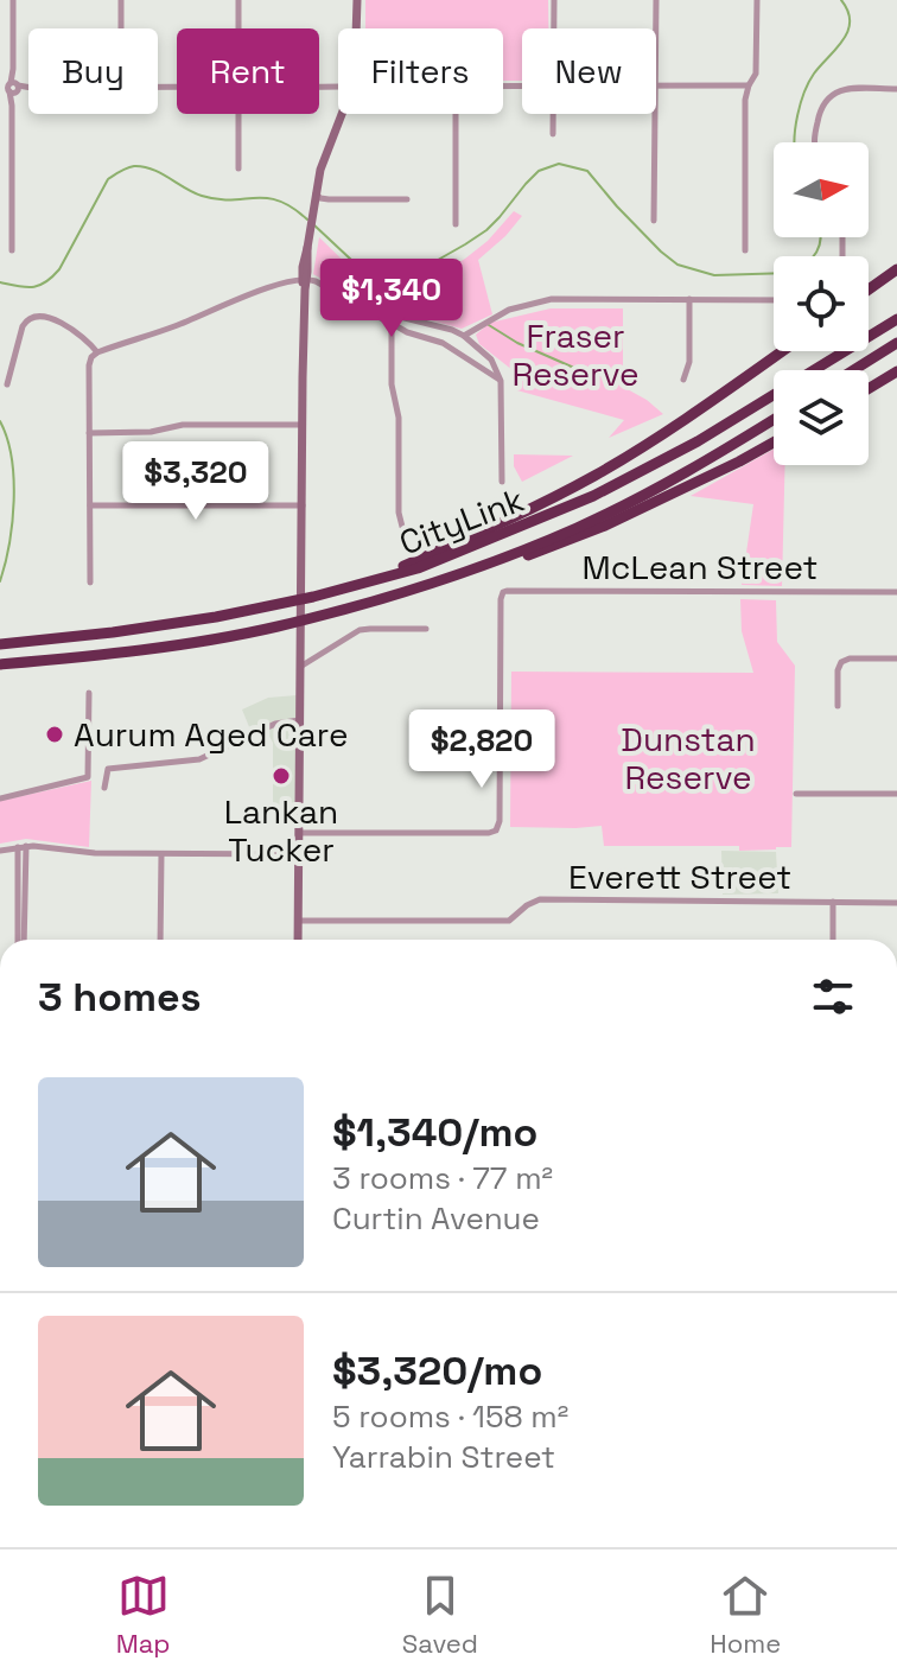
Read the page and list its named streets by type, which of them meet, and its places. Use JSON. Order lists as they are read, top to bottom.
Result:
{
  "streets": {
    "highway": ["CityLink"],
    "street": ["McLean Street", "Everett Street"]
  },
  "parks": ["Fraser Reserve", "Dunstan Reserve"],
  "places": ["Aurum Aged Care", "Lankan Tucker"],
  "north": "right",
  "page": {
    "chip": [
      "Buy",
      "Rent",
      "Filters",
      "New"
    ],
    "price": ["$1,340", "$3,320", "$2,820"],
    "heading": "3 homes",
    "list": [
      {
        "name": "$1,340/mo",
        "note": "3 rooms · 77 m² · Curtin Avenue"
      },
      {
        "name": "$3,320/mo",
        "note": "5 rooms · 158 m² · Yarrabin Street"
      }
    ],
    "tabs": ["Map", "Saved", "Home"]
  }
}
